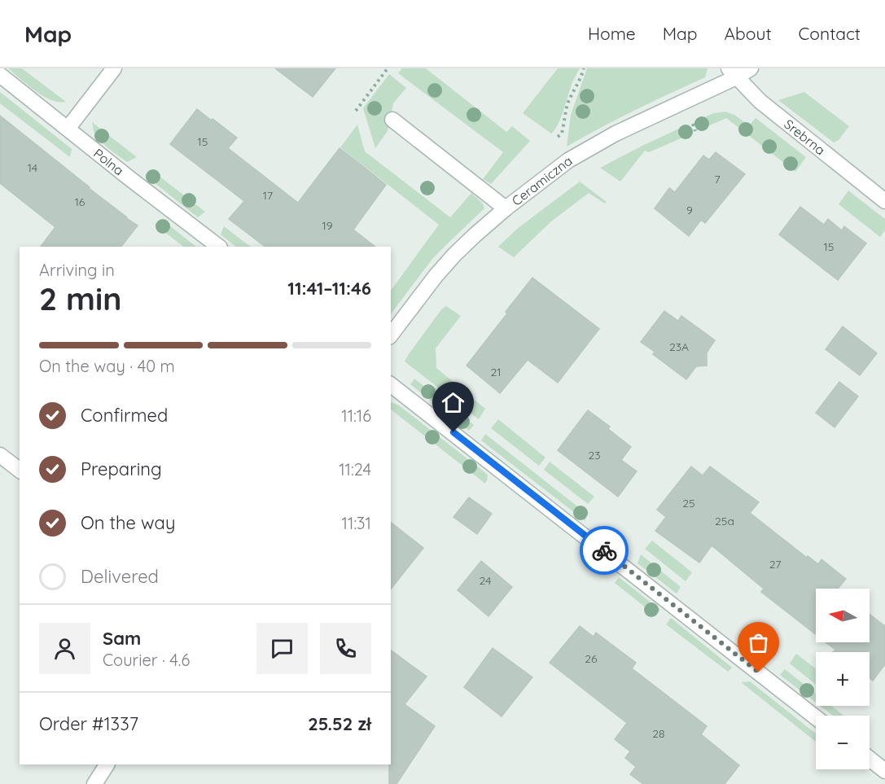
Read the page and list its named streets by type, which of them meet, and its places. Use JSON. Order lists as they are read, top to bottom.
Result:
{
  "streets": {
    "street": ["Srebrna", "Polna", "Ceramiczna"]
  },
  "crossings": [
    ["Srebrna", "Ceramiczna"]
  ],
  "house_numbers": [
    "15",
    "14",
    "7",
    "17",
    "16",
    "9",
    "19",
    "15",
    "23A",
    "21",
    "23",
    "25",
    "25a",
    "27",
    "24",
    "26",
    "28"
  ],
  "north": "left",
  "page": {
    "header": "Map",
    "nav": [
      "Home",
      "Map",
      "About",
      "Contact"
    ],
    "heading": ["2 min", "Arriving in", "11:41–11:46"],
    "panel": [
      "Sam",
      "Courier · 4.6",
      "Order #1337",
      "25.52 zł"
    ],
    "bar": "On the way · 40 m",
    "list": [
      ["Confirmed", "11:16"],
      ["Preparing", "11:24"],
      ["On the way", "11:31"],
      "Delivered"
    ],
    "map_buttons": ["+", "−"]
  }
}
